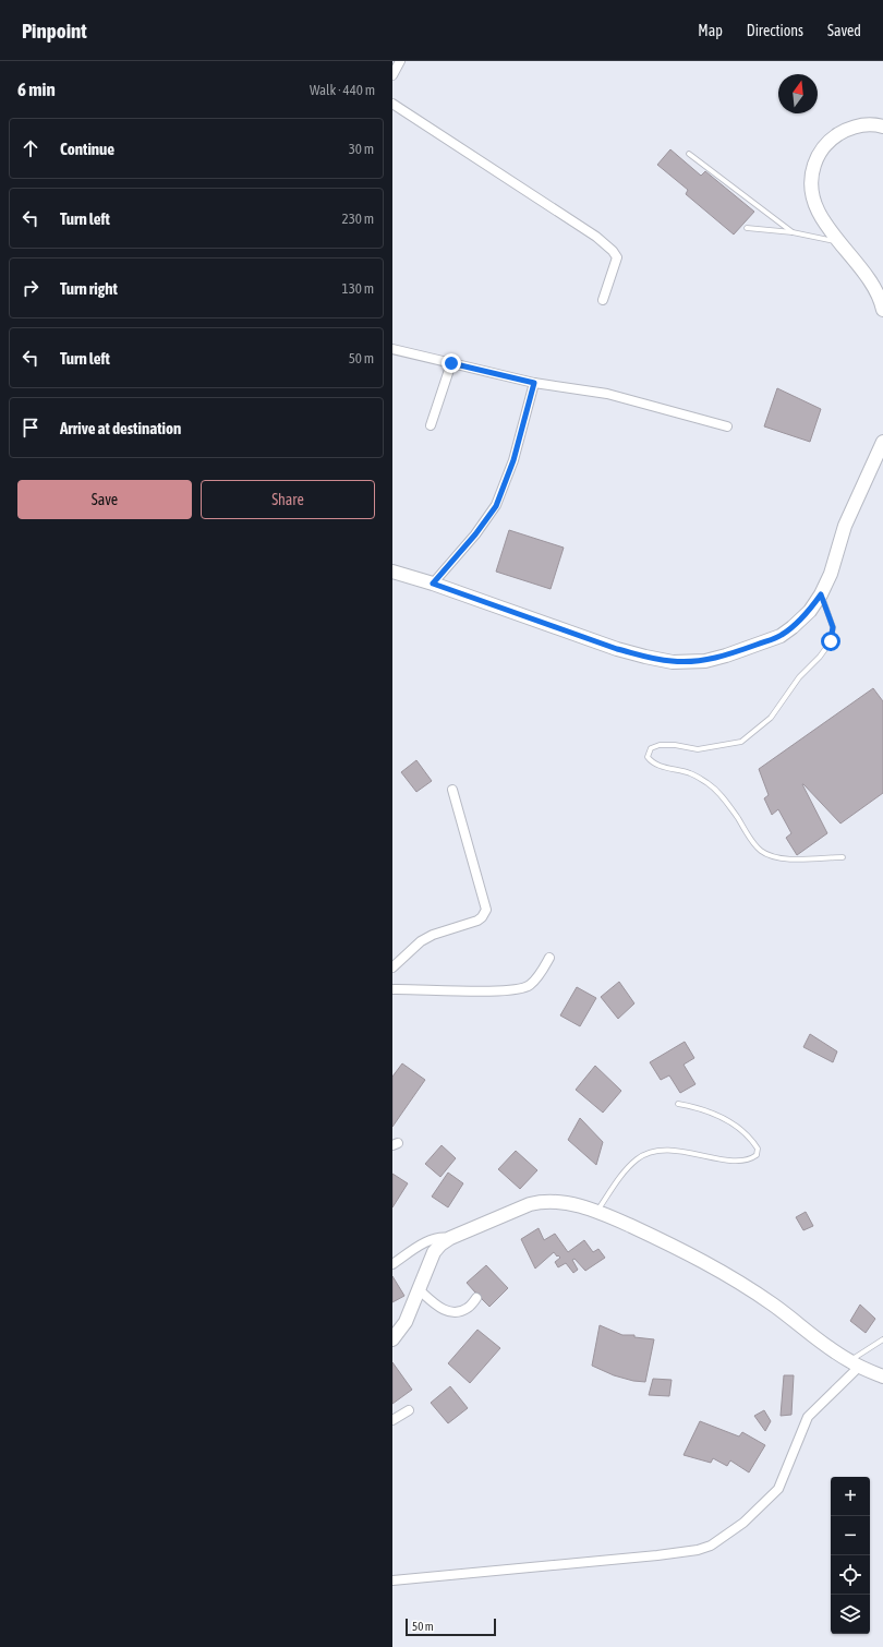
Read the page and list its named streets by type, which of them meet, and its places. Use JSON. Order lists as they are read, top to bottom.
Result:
{
  "scale_bar": "50 m",
  "north": "top",
  "page": {
    "header": "Pinpoint",
    "nav": ["Map", "Directions", "Saved"],
    "heading": ["6 min", "Walk · 440 m"],
    "list": [
      ["Continue", "30 m"],
      ["Turn left", "230 m"],
      ["Turn right", "130 m"],
      ["Turn left", "50 m"],
      "Arrive at destination"
    ],
    "buttons": ["Save", "Share"],
    "map_buttons": ["+", "−"],
    "scale": "50 m"
  }
}
